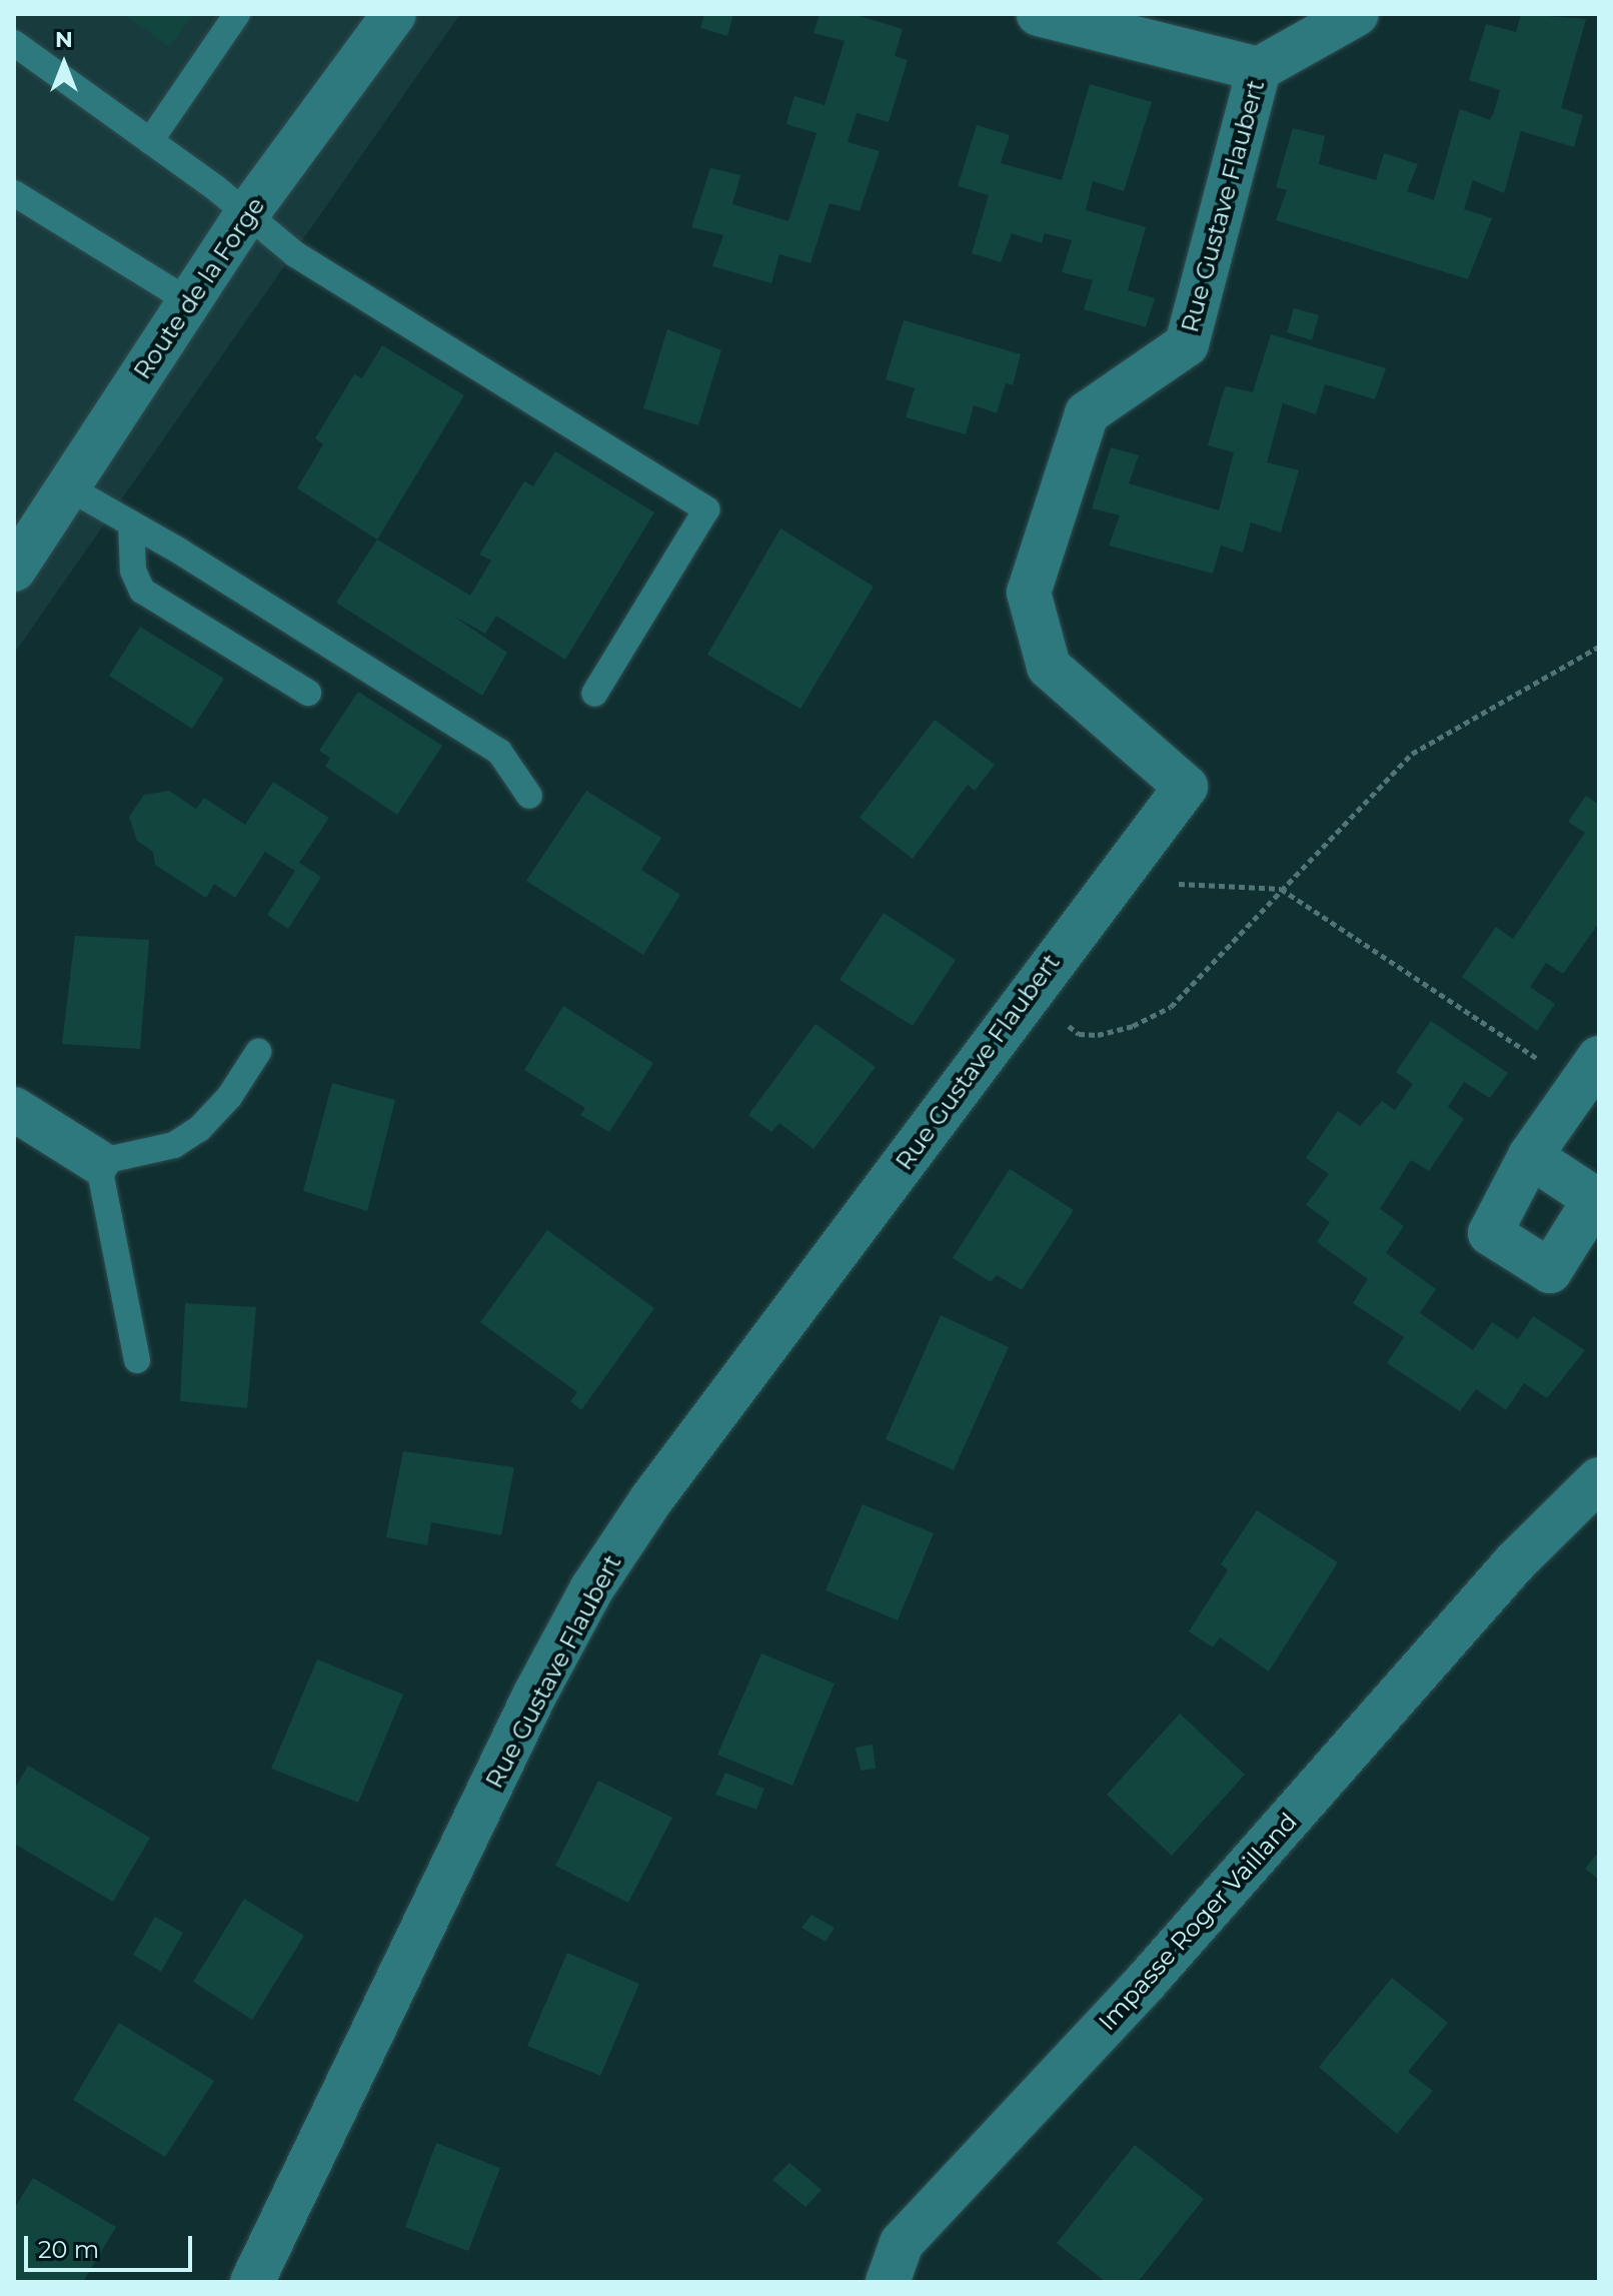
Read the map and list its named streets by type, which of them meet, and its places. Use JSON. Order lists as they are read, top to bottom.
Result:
{
  "streets": {
    "street": ["Rue Gustave Flaubert", "Route de la Forge", "Impasse Roger Vailland"]
  },
  "scale_bar": "20 m",
  "north": "top"
}
